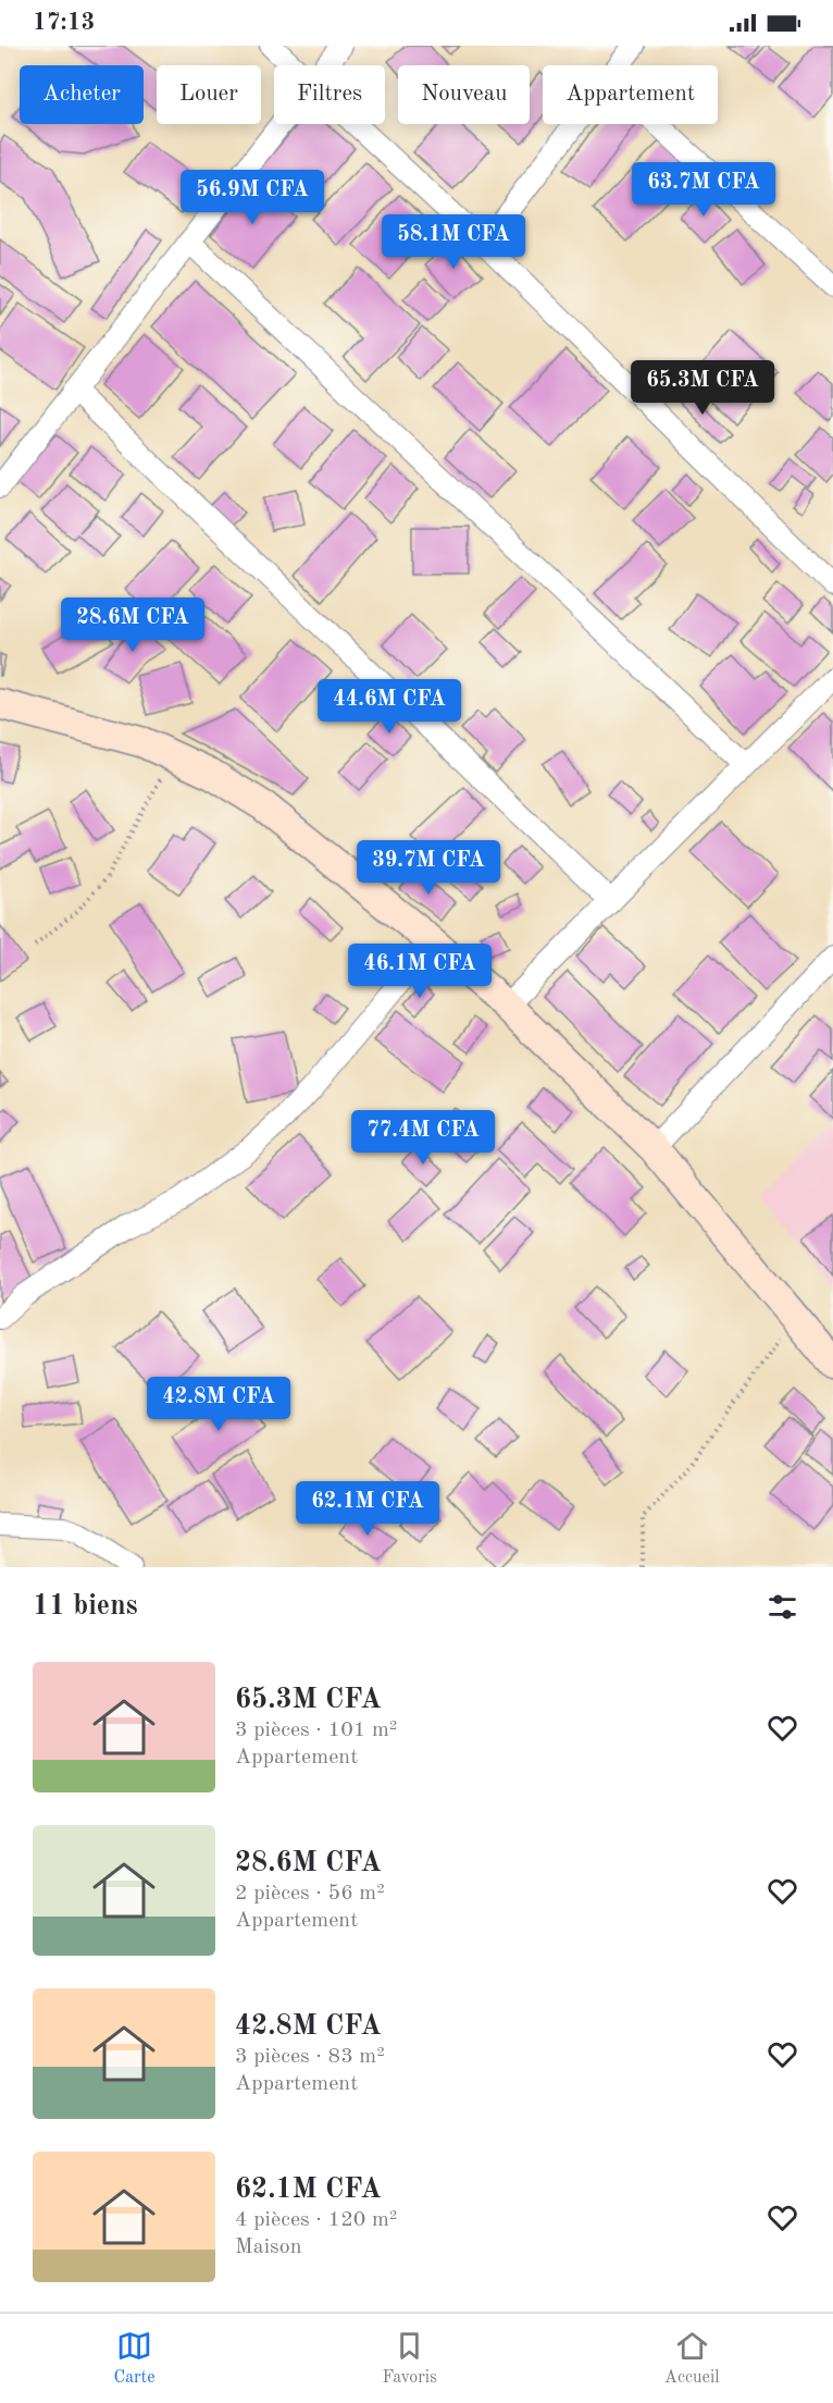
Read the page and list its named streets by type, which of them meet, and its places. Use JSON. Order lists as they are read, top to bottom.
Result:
{
  "page": {
    "status": "17:13",
    "chip": [
      "Acheter",
      "Louer",
      "Filtres",
      "Nouveau",
      "Appartement"
    ],
    "price": [
      "63.7M CFA",
      "56.9M CFA",
      "58.1M CFA",
      "65.3M CFA",
      "28.6M CFA",
      "44.6M CFA",
      "39.7M CFA",
      "46.1M CFA",
      "77.4M CFA",
      "42.8M CFA",
      "62.1M CFA"
    ],
    "heading": "11 biens",
    "list": [
      {
        "name": "65.3M CFA",
        "note": "3 pièces · 101 m² · Appartement"
      },
      {
        "name": "28.6M CFA",
        "note": "2 pièces · 56 m² · Appartement"
      },
      {
        "name": "42.8M CFA",
        "note": "3 pièces · 83 m² · Appartement"
      },
      {
        "name": "62.1M CFA",
        "note": "4 pièces · 120 m² · Maison"
      }
    ],
    "tabs": ["Carte", "Favoris", "Accueil"]
  }
}
